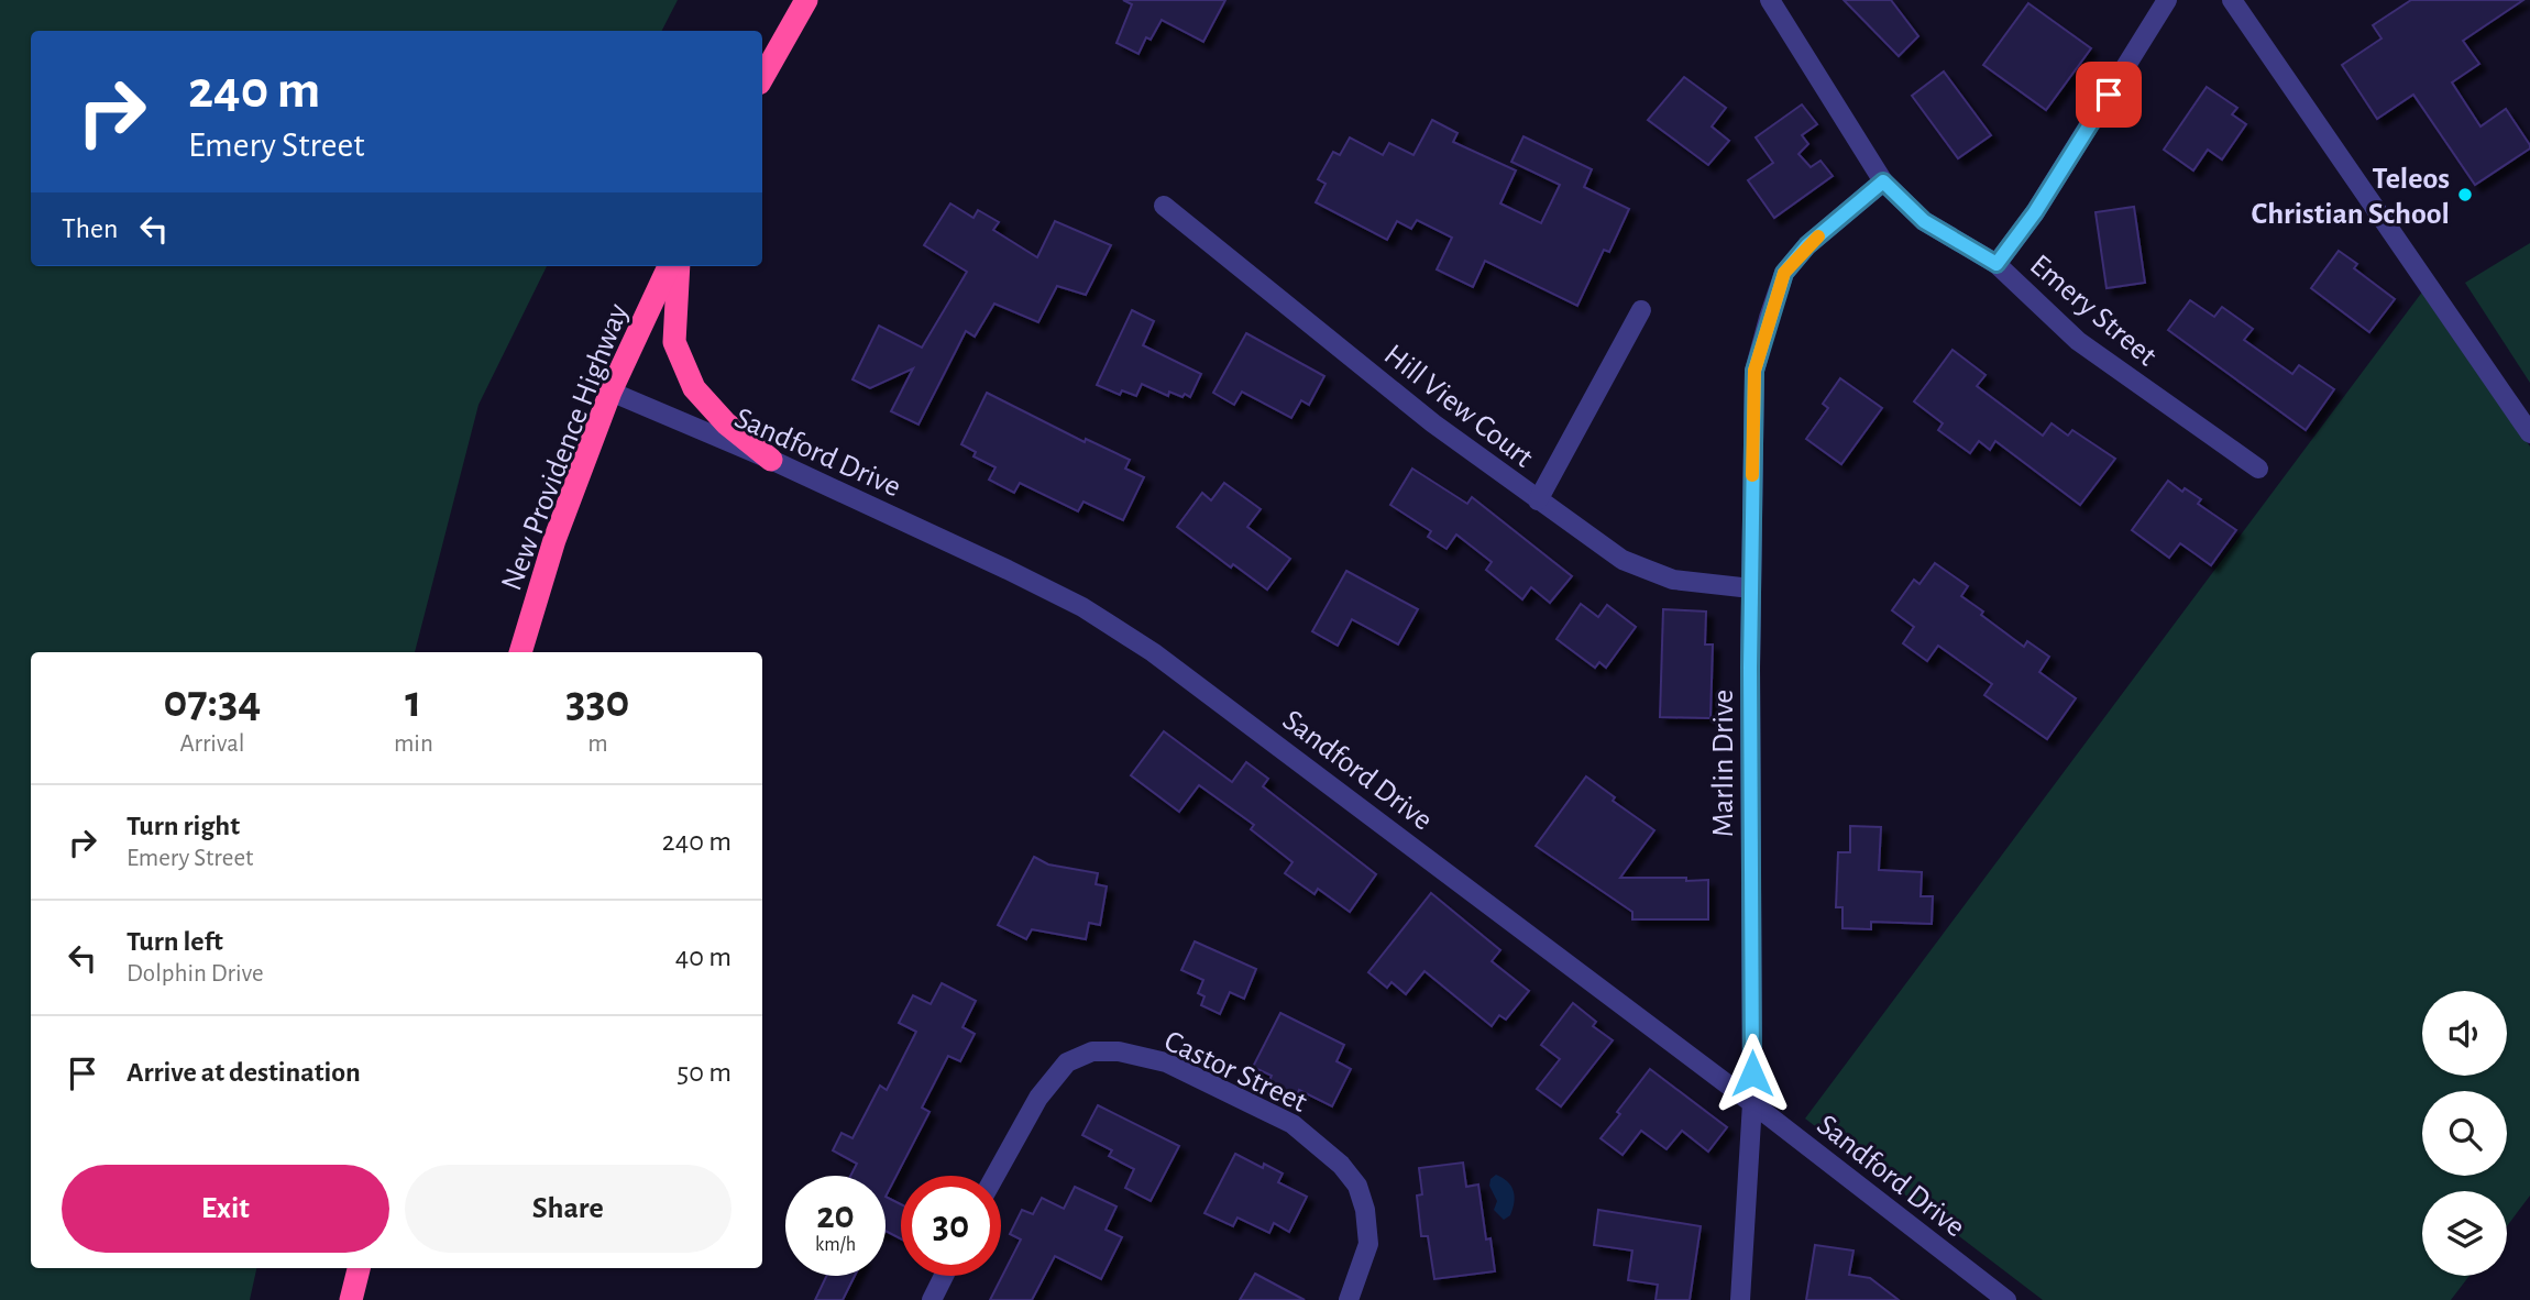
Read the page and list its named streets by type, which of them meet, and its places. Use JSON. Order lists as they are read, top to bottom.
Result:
{
  "streets": {
    "highway": ["New Providence Highway"],
    "street": [
      "Emery Street",
      "Hill View Court",
      "Sandford Drive",
      "Marlin Drive",
      "Castor Street"
    ]
  },
  "crossings": [
    ["Emery Street", "Marlin Drive"],
    ["Hill View Court", "Marlin Drive"],
    ["New Providence Highway", "Sandford Drive"],
    ["Sandford Drive", "Marlin Drive"]
  ],
  "places": ["Teleos Christian School"],
  "page": {
    "turn": ["240 m", "Emery Street"],
    "then": "Then",
    "eta": [
      "07:34",
      "Arrival",
      "1",
      "min",
      "330",
      "m"
    ],
    "list": [
      {
        "name": "Turn right",
        "note": "Emery Street",
        "value": "240 m"
      },
      {
        "name": "Turn left",
        "note": "Dolphin Drive",
        "value": "40 m"
      },
      {
        "name": "Arrive at destination",
        "value": "50 m"
      }
    ],
    "buttons": ["Exit", "Share"],
    "speed": "20 km/h",
    "limit": "30"
  }
}
